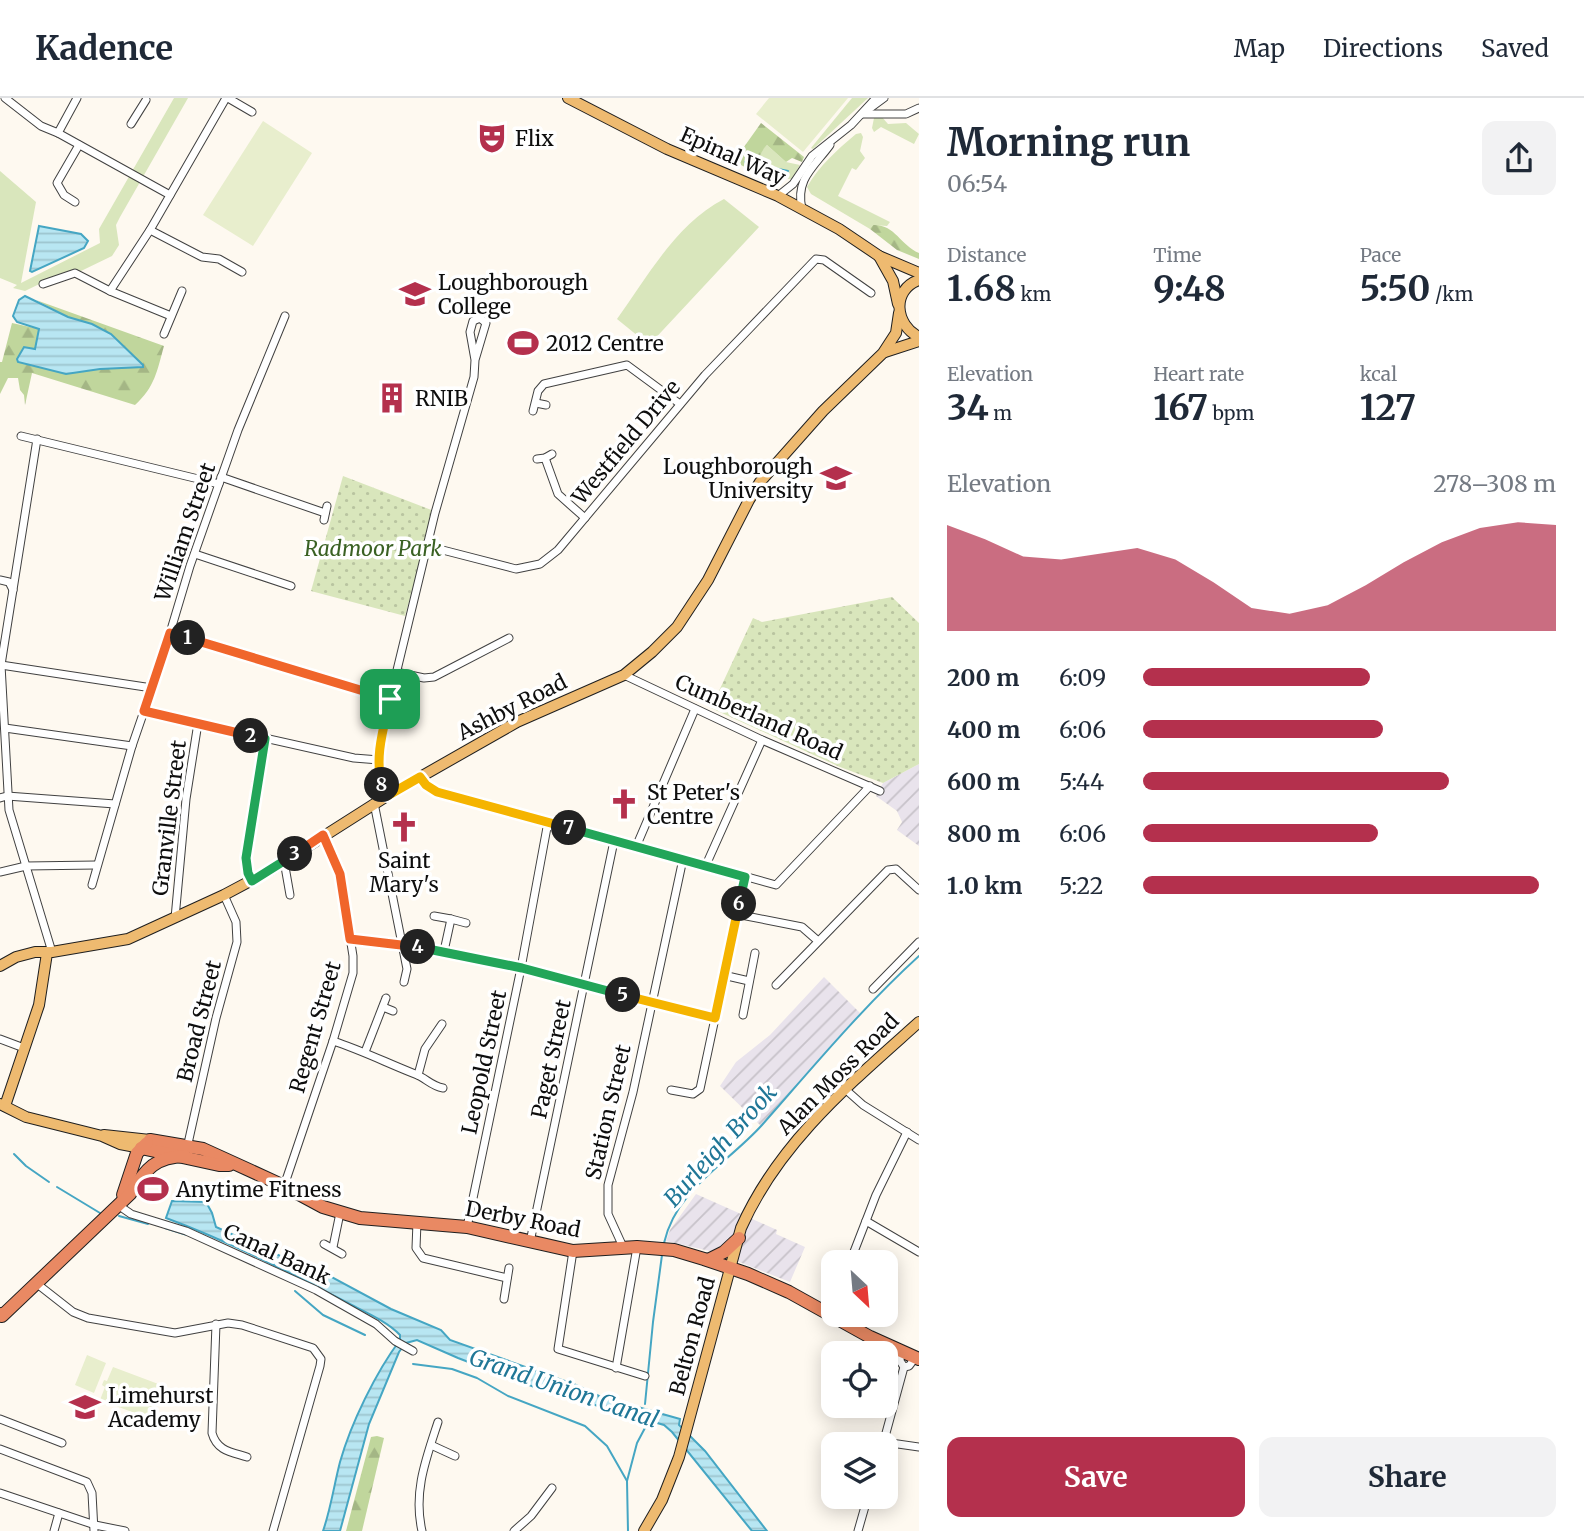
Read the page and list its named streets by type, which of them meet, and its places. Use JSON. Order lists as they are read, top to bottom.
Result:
{
  "streets": {
    "highway": ["Derby Road"],
    "main road": [
      "Epinal Way",
      "Ashby Road",
      "Alan Moss Road",
      "Belton Road"
    ],
    "street": [
      "Westfield Drive",
      "William Street",
      "Cumberland Road",
      "Granville Street",
      "Broad Street",
      "Regent Street",
      "Paget Street",
      "Leopold Street",
      "Station Street",
      "Canal Bank"
    ]
  },
  "crossings": [
    ["Epinal Way", "Ashby Road"],
    ["Ashby Road", "Cumberland Road"],
    ["Ashby Road", "Granville Street"],
    ["Ashby Road", "Broad Street"],
    ["Ashby Road", "Regent Street"],
    ["Broad Street", "Derby Road"],
    ["Regent Street", "Derby Road"],
    ["Paget Street", "Derby Road"],
    ["Leopold Street", "Derby Road"],
    ["Alan Moss Road", "Derby Road"],
    ["Alan Moss Road", "Belton Road"],
    ["Station Street", "Derby Road"],
    ["Derby Road", "Belton Road"]
  ],
  "water": ["Burleigh Brook", "Grand Union Canal"],
  "parks": ["Radmoor Park"],
  "places": {
    "theatre": ["Flix"],
    "school or university": ["Loughborough College", "Loughborough University", "Limehurst Academy"],
    "sports": ["2012 Centre", "Anytime Fitness"],
    "building": ["RNIB"],
    "church": ["St Peter's Centre", "Saint Mary's"]
  },
  "north": "bottom right",
  "page": {
    "header": "Kadence",
    "nav": ["Map", "Directions", "Saved"],
    "heading": ["Morning run", "06:54"],
    "stats": [
      ["Distance", "1.68 km"],
      ["Time", "9:48"],
      ["Pace", "5:50 /km"],
      ["Elevation", "34 m"],
      ["Heart rate", "167 bpm"],
      ["kcal", "127"]
    ],
    "chart": ["Elevation", "278–308 m"],
    "pins": [
      "1",
      "2",
      "8",
      "7",
      "3",
      "6",
      "4",
      "5"
    ],
    "list": [
      {
        "name": "200 m",
        "note": "6:09"
      },
      {
        "name": "400 m",
        "note": "6:06"
      },
      {
        "name": "600 m",
        "note": "5:44"
      },
      {
        "name": "800 m",
        "note": "6:06"
      },
      {
        "name": "1.0 km",
        "note": "5:22"
      }
    ],
    "buttons": ["Save", "Share"]
  }
}
